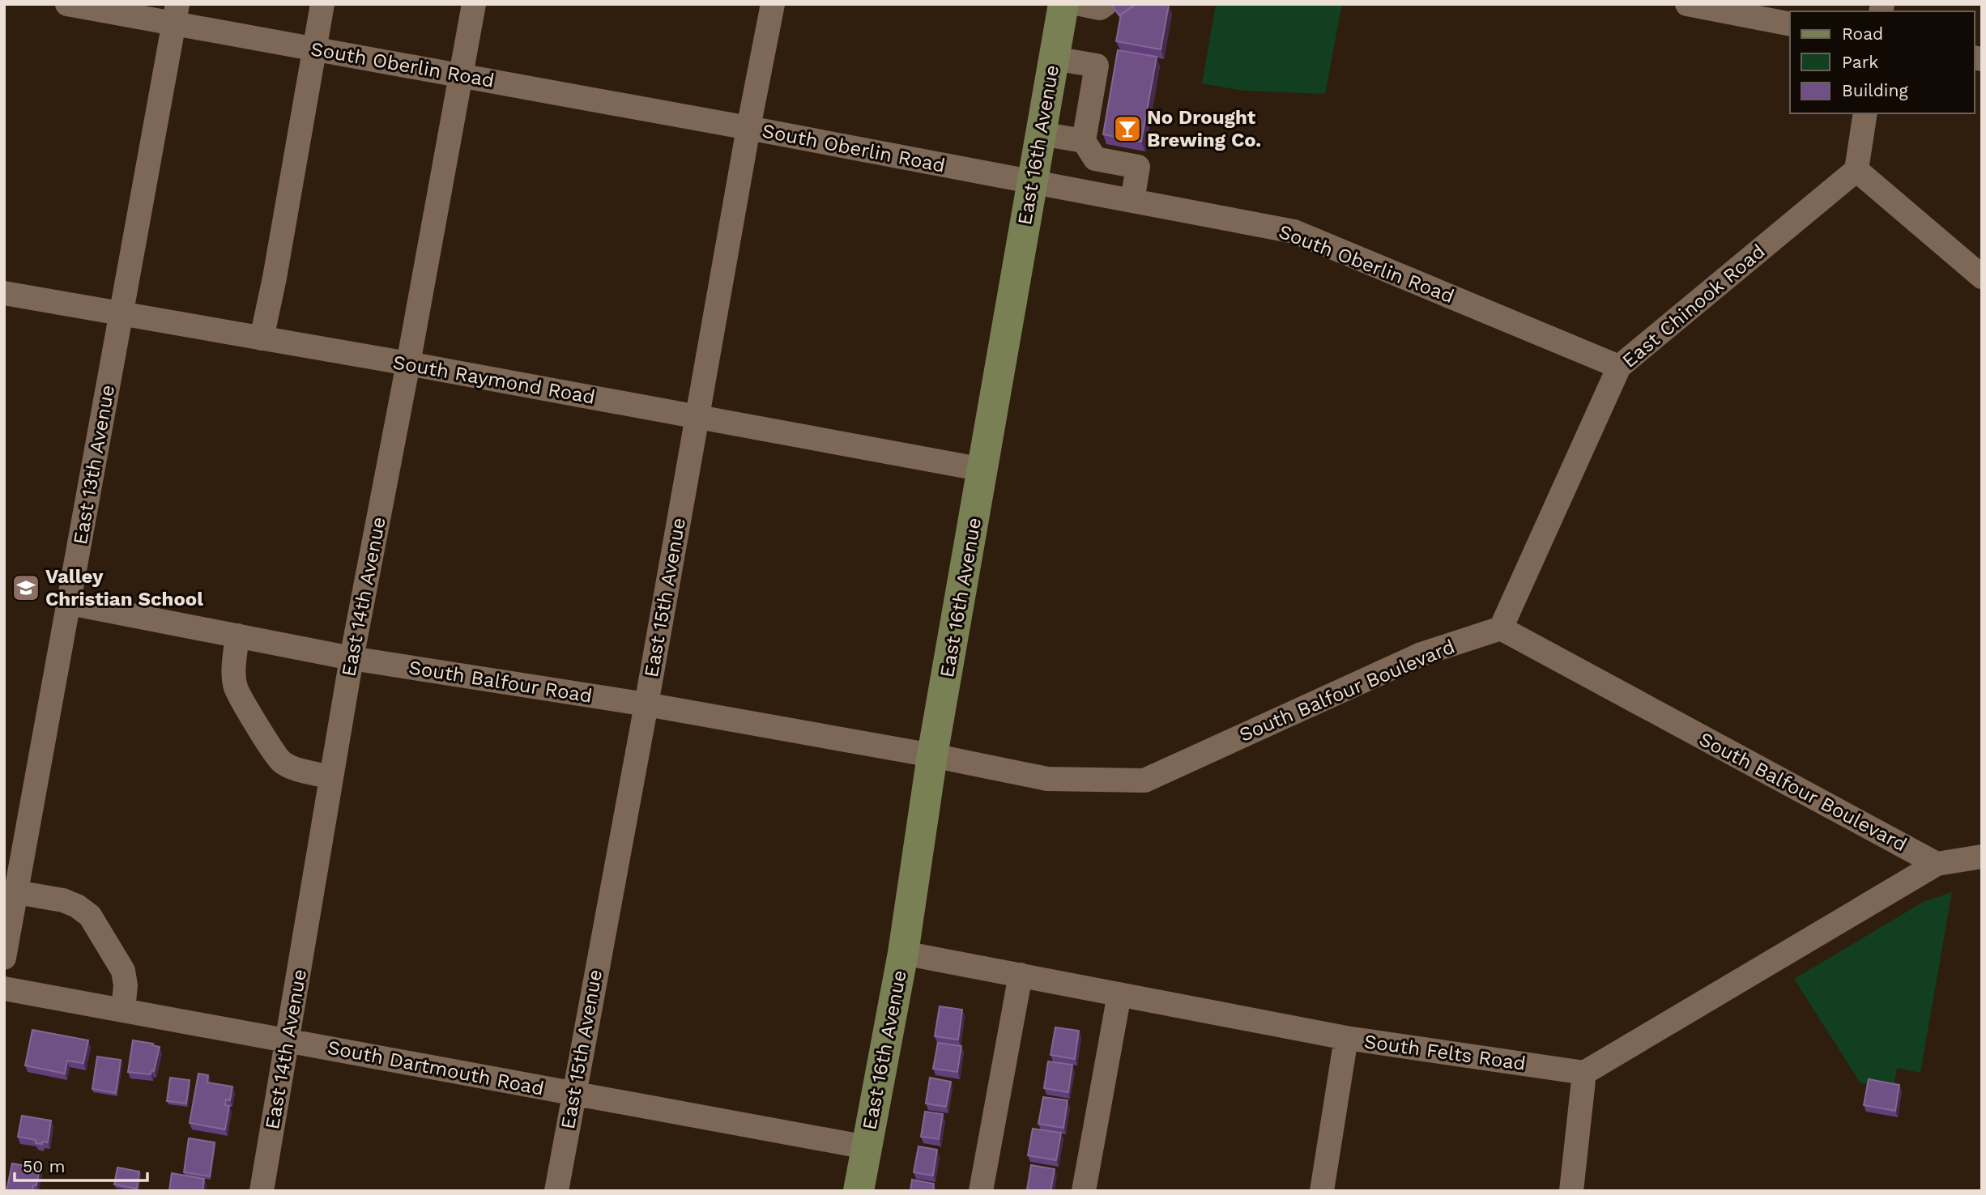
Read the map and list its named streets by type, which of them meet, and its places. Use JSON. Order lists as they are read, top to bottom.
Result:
{
  "streets": {
    "main road": ["East 16th Avenue"],
    "street": [
      "South Oberlin Road",
      "East Chinook Road",
      "South Raymond Road",
      "East 13th Avenue",
      "East 14th Avenue",
      "East 15th Avenue",
      "South Balfour Road",
      "South Balfour Boulevard",
      "South Felts Road",
      "South Dartmouth Road"
    ]
  },
  "crossings": [
    ["South Oberlin Road", "East 16th Avenue"],
    ["South Oberlin Road", "East Chinook Road"],
    ["South Oberlin Road", "East 13th Avenue"],
    ["South Oberlin Road", "East 14th Avenue"],
    ["South Oberlin Road", "East 15th Avenue"],
    ["East 16th Avenue", "South Raymond Road"],
    ["East 16th Avenue", "South Balfour Road"],
    ["East 16th Avenue", "South Balfour Boulevard"],
    ["East 16th Avenue", "South Felts Road"],
    ["East 16th Avenue", "South Dartmouth Road"],
    ["East Chinook Road", "South Balfour Boulevard"],
    ["South Raymond Road", "East 13th Avenue"],
    ["South Raymond Road", "East 14th Avenue"],
    ["South Raymond Road", "East 15th Avenue"],
    ["East 13th Avenue", "South Balfour Road"],
    ["East 14th Avenue", "South Balfour Road"],
    ["East 14th Avenue", "South Dartmouth Road"],
    ["East 15th Avenue", "South Balfour Road"],
    ["East 15th Avenue", "South Dartmouth Road"],
    ["South Balfour Road", "South Balfour Boulevard"]
  ],
  "places": {
    "bar": ["No Drought Brewing Co."],
    "school or university": ["Valley Christian School"]
  },
  "legend": ["Road", "Park", "Building"],
  "scale_bar": "50 m"
}
